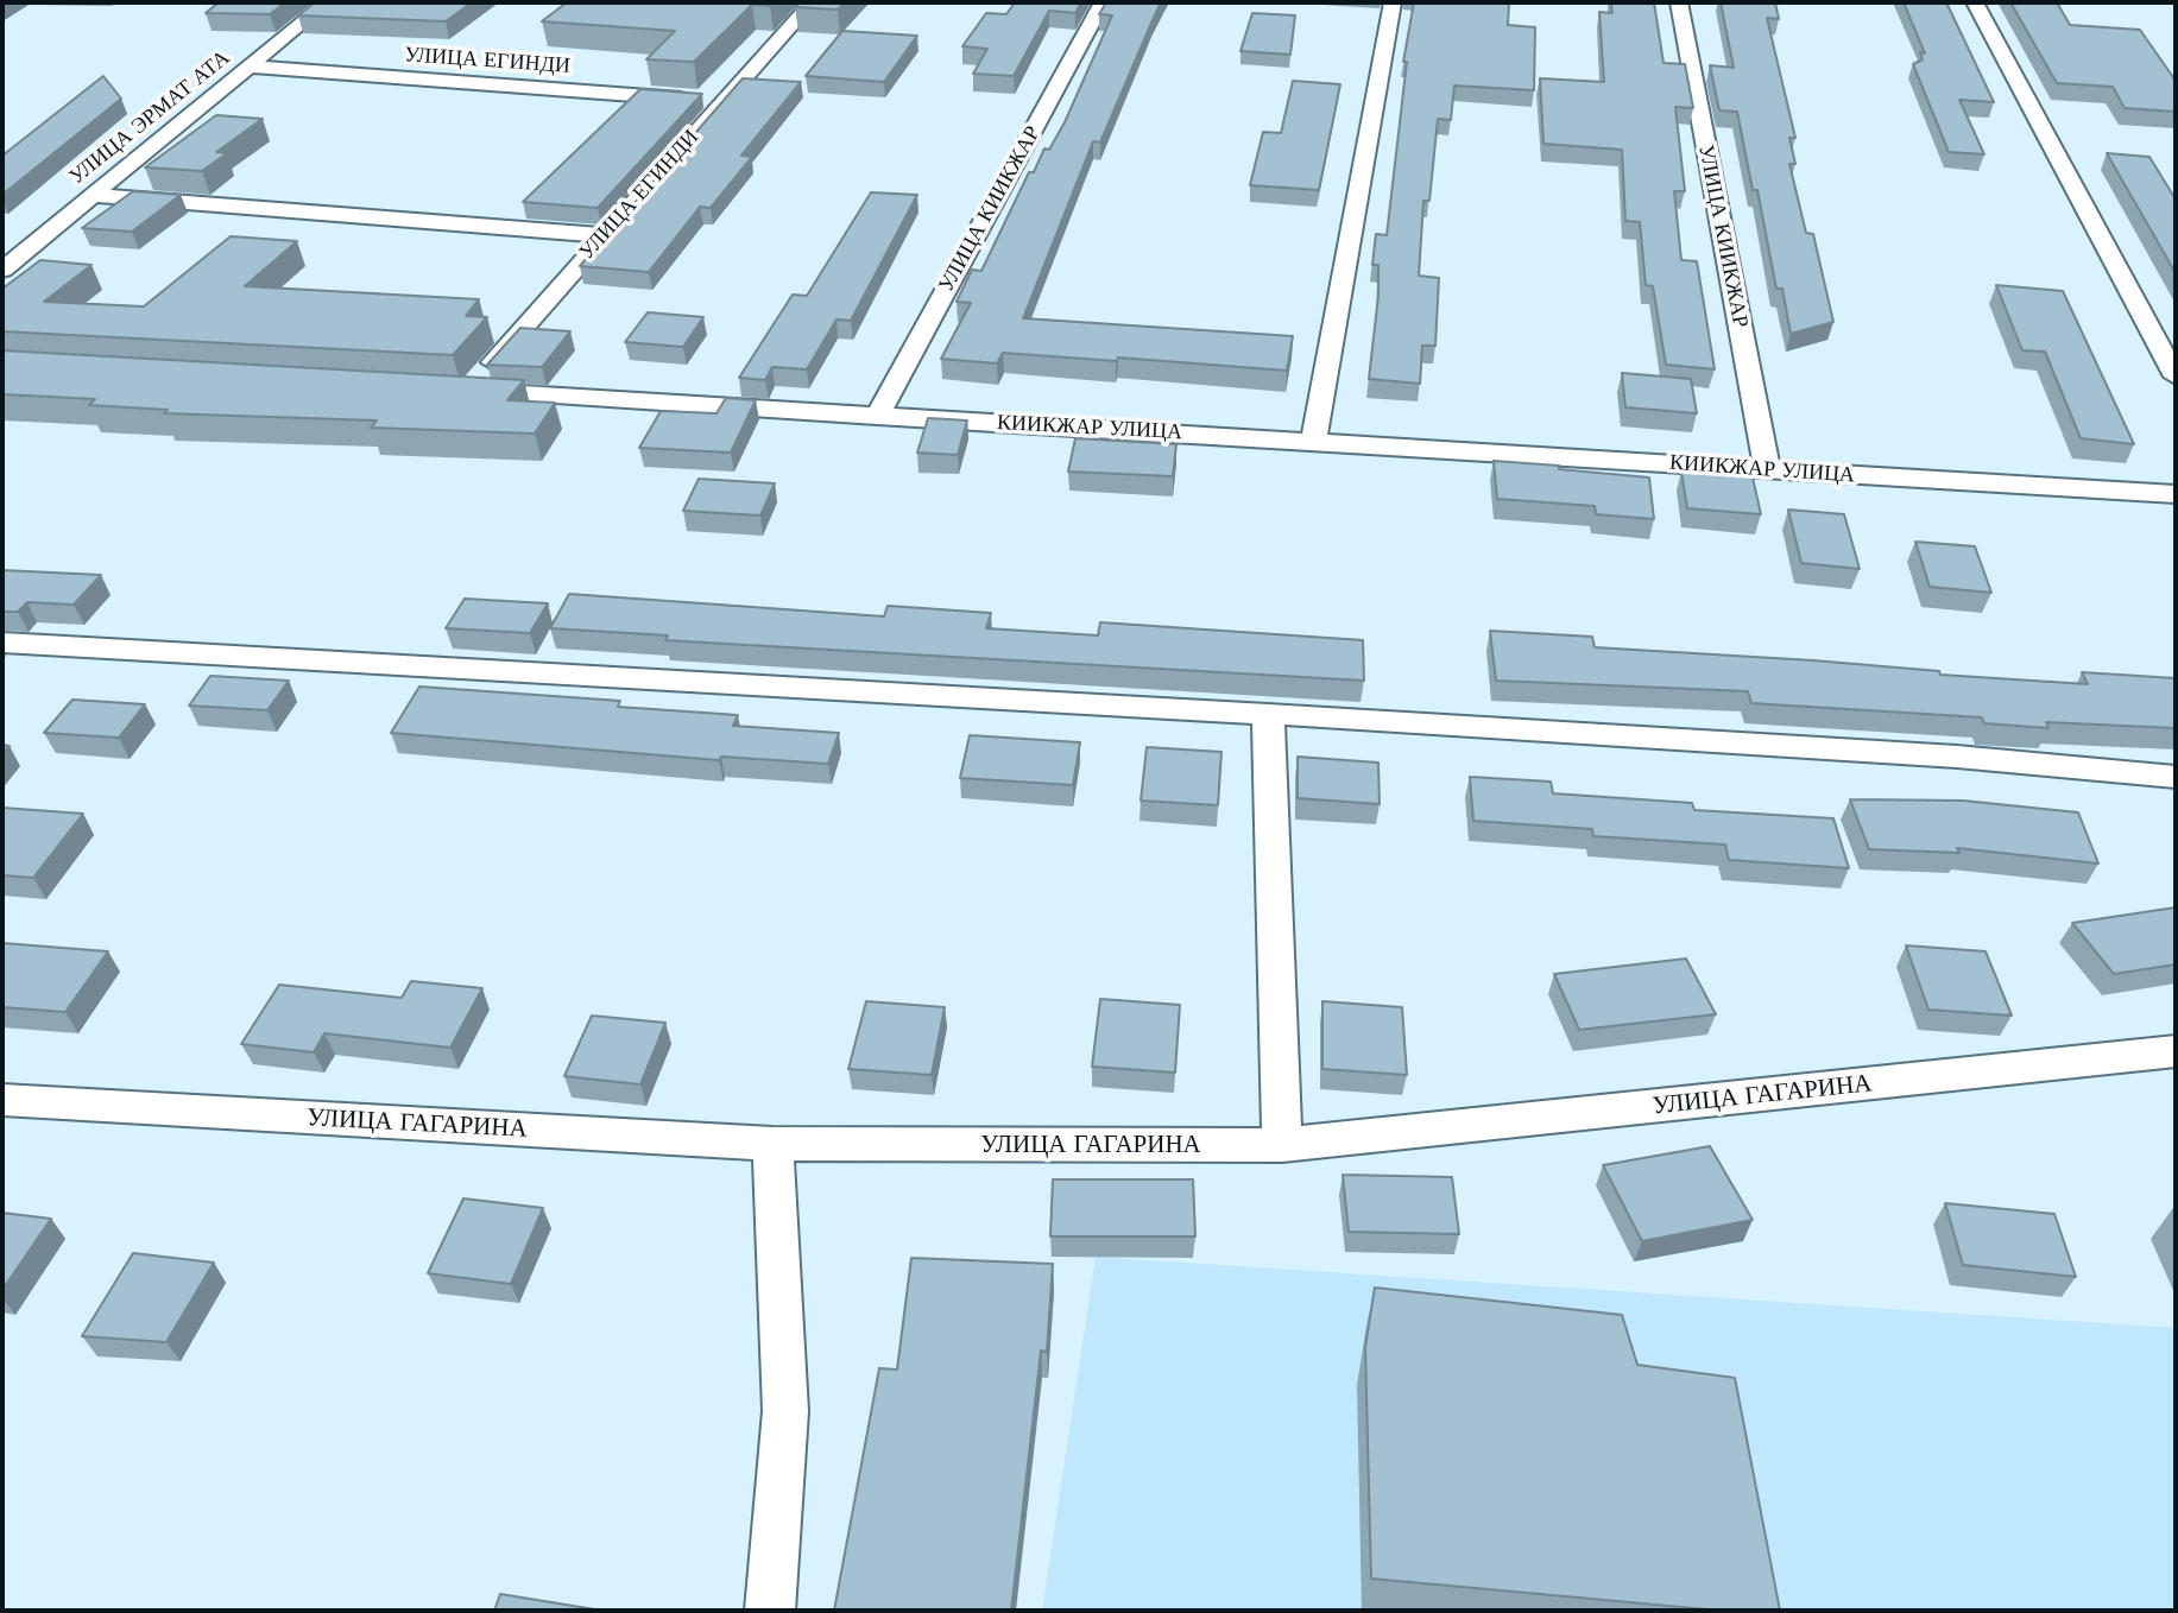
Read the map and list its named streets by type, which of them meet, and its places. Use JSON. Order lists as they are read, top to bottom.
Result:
{
  "streets": {
    "street": [
      "УЛИЦА ЕГИНДИ",
      "УЛИЦА ЭРМАТ АТА",
      "УЛИЦА КИИКЖАР",
      "КИИКЖАР УЛИЦА",
      "УЛИЦА ГАГАРИНА"
    ]
  },
  "crossings": [
    ["УЛИЦА ЕГИНДИ", "УЛИЦА ЭРМАТ АТА"],
    ["УЛИЦА ЕГИНДИ", "КИИКЖАР УЛИЦА"],
    ["УЛИЦА КИИКЖАР", "КИИКЖАР УЛИЦА"]
  ]
}
